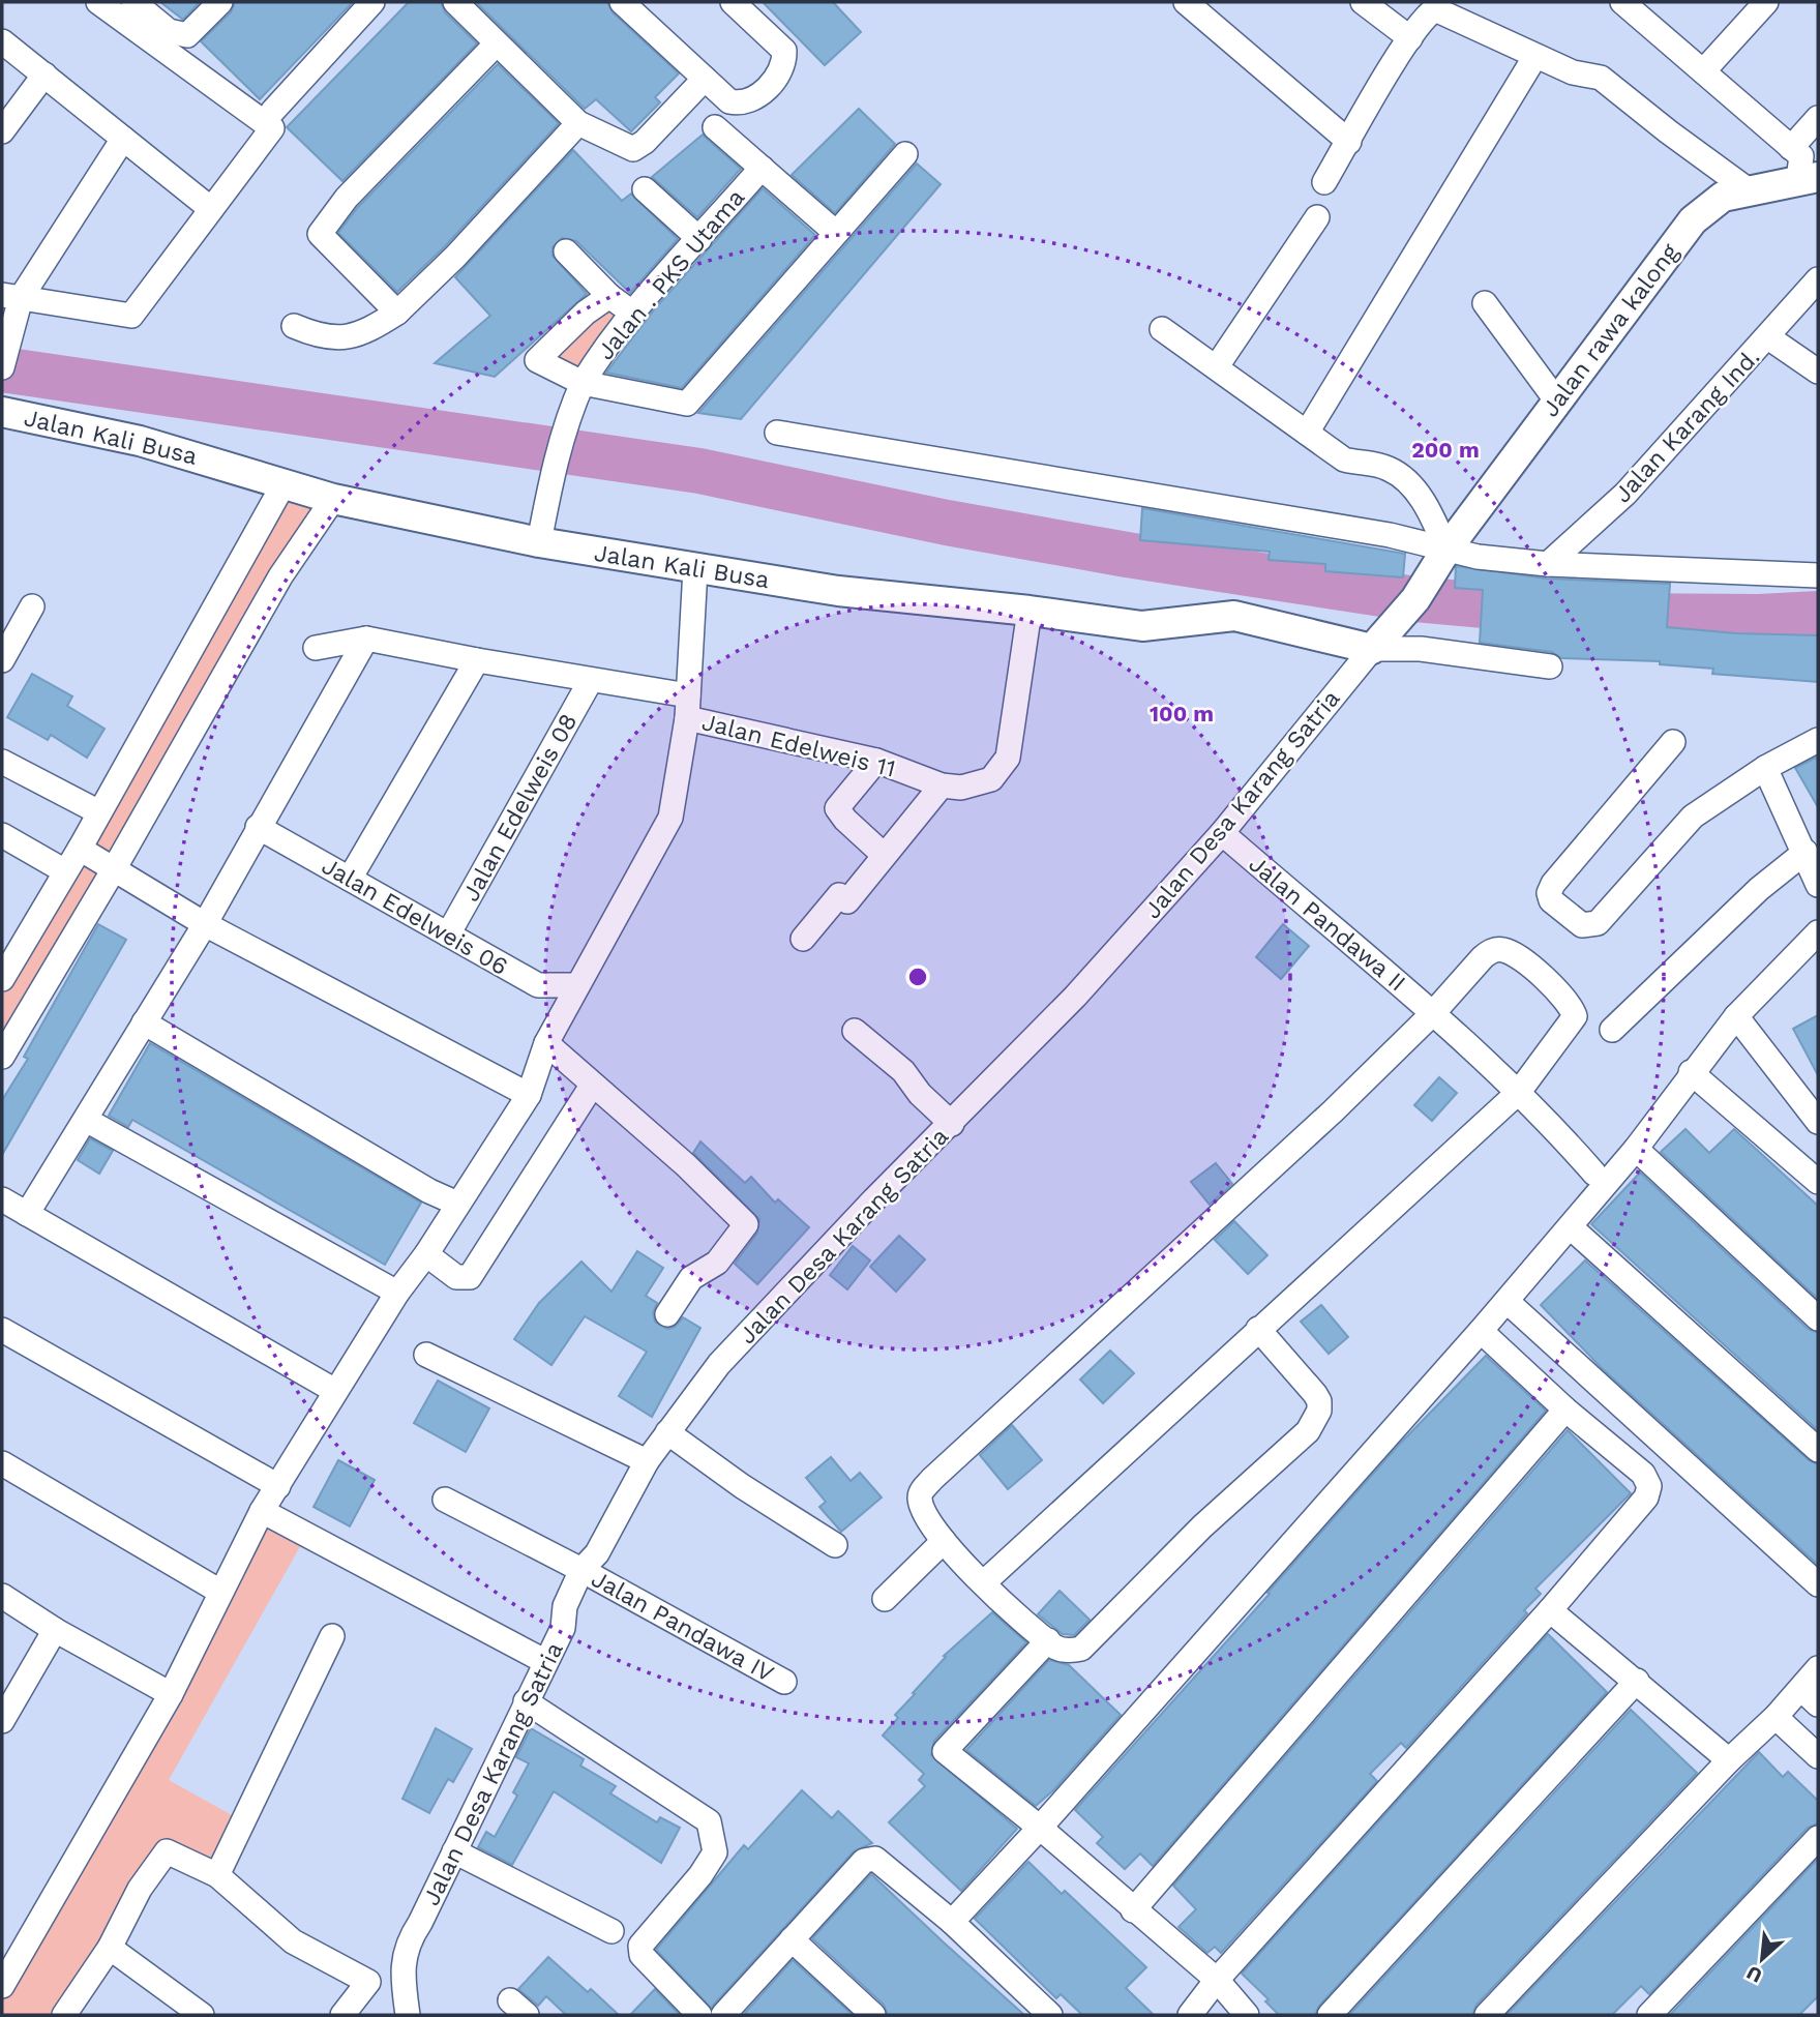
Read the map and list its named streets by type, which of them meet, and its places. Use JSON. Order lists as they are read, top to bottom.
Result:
{
  "streets": {
    "street": [
      "Jalan . PKS Utama",
      "Jalan rawa kalong",
      "Jalan Karang Ind.",
      "Jalan Kali Busa",
      "Jalan Edelweis 11",
      "Jalan Desa Karang Satria",
      "Jalan Edelweis 08",
      "Jalan Edelweis 06",
      "Jalan Pandawa II",
      "Jalan Pandawa IV"
    ]
  },
  "crossings": [
    ["Jalan . PKS Utama", "Jalan Kali Busa"],
    ["Jalan rawa kalong", "Jalan Desa Karang Satria"],
    ["Jalan Kali Busa", "Jalan Edelweis 11"],
    ["Jalan Kali Busa", "Jalan Desa Karang Satria"],
    ["Jalan Edelweis 11", "Jalan Edelweis 08"],
    ["Jalan Desa Karang Satria", "Jalan Pandawa II"],
    ["Jalan Desa Karang Satria", "Jalan Pandawa IV"],
    ["Jalan Edelweis 08", "Jalan Edelweis 06"]
  ],
  "north": "bottom left",
  "rings": ["200 m", "100 m"]
}
